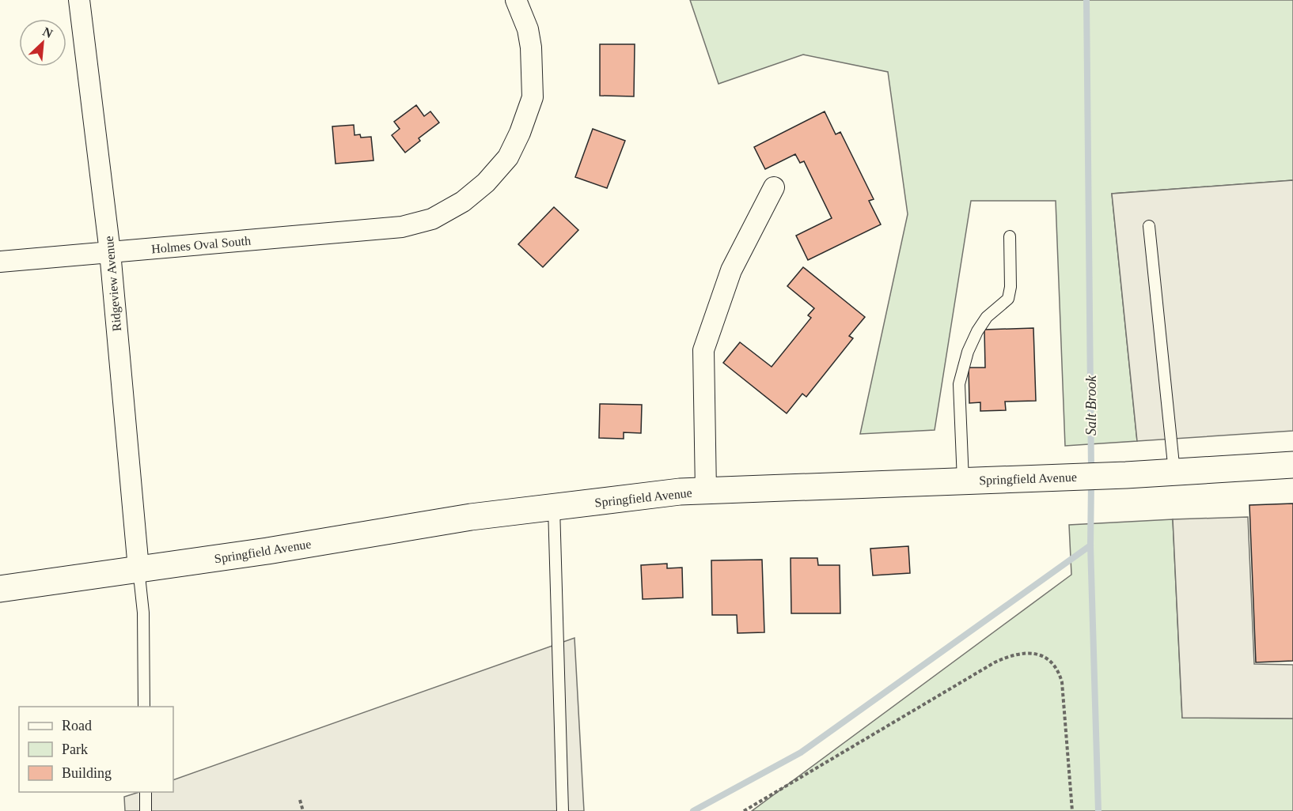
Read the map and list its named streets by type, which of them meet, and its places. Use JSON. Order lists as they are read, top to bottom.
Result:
{
  "streets": {
    "main road": ["Springfield Avenue"],
    "street": ["Holmes Oval South", "Ridgeview Avenue"]
  },
  "crossings": [
    ["Holmes Oval South", "Ridgeview Avenue"],
    ["Ridgeview Avenue", "Springfield Avenue"]
  ],
  "water": ["Salt Brook"],
  "legend": ["Road", "Park", "Building"],
  "north": "top right"
}
